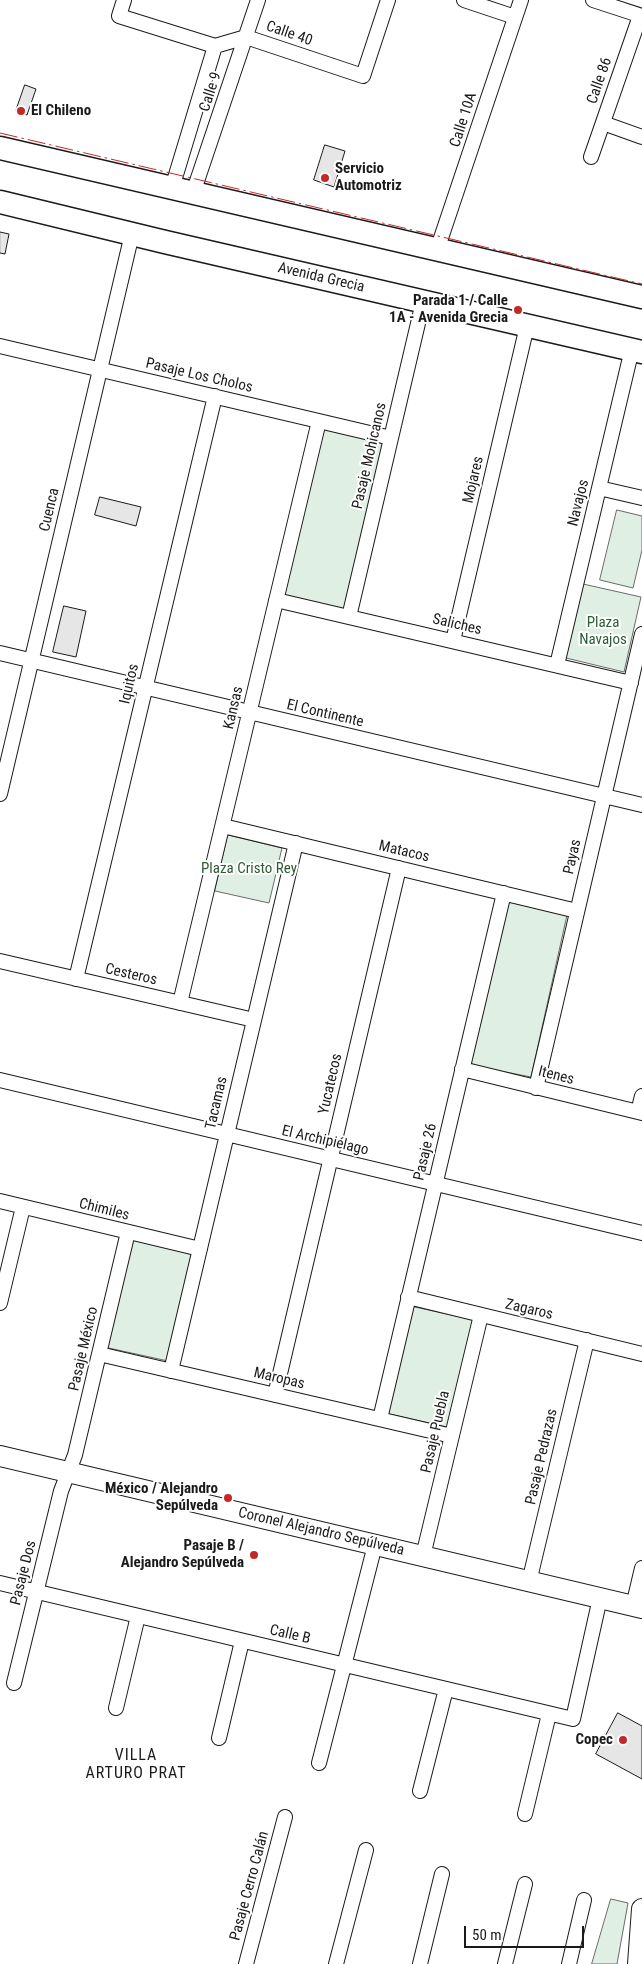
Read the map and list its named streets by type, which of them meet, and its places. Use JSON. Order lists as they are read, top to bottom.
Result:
{
  "streets": {
    "main road": ["Avenida Grecia"],
    "street": [
      "Calle 40",
      "Calle 86",
      "Calle 9",
      "Calle 10A",
      "Pasaje Los Cholos",
      "Pasaje Mohicanos",
      "Mojares",
      "Navajos",
      "Cuenca",
      "Saliches",
      "Iquitos",
      "Kansas",
      "El Continente",
      "Matacos",
      "Payas",
      "Cesteros",
      "Itenes",
      "Yucatecos",
      "Tacamas",
      "El Archipiélago",
      "Pasaje 26",
      "Chimiles",
      "Zagaros",
      "Pasaje México",
      "Maropas",
      "Pasaje Puebla",
      "Pasaje Pedrazas",
      "Coronel Alejandro Sepúlveda",
      "Pasaje Dos",
      "Calle B",
      "Pasaje Cerro Calán"
    ]
  },
  "crossings": [
    ["Calle 40", "Calle 9"],
    ["Avenida Grecia", "Pasaje Mohicanos"],
    ["Avenida Grecia", "Mojares"],
    ["Avenida Grecia", "Navajos"],
    ["Avenida Grecia", "Cuenca"],
    ["Pasaje Los Cholos", "Pasaje Mohicanos"],
    ["Pasaje Los Cholos", "Cuenca"],
    ["Pasaje Los Cholos", "Iquitos"],
    ["Pasaje Los Cholos", "Kansas"],
    ["Pasaje Mohicanos", "Saliches"],
    ["Mojares", "Saliches"],
    ["Navajos", "Saliches"],
    ["Cuenca", "El Continente"],
    ["Saliches", "Kansas"],
    ["Saliches", "Payas"],
    ["Iquitos", "El Continente"],
    ["Iquitos", "Cesteros"],
    ["Kansas", "El Continente"],
    ["Kansas", "Matacos"],
    ["Kansas", "Cesteros"],
    ["El Continente", "Payas"],
    ["Matacos", "Payas"],
    ["Matacos", "Yucatecos"],
    ["Matacos", "Tacamas"],
    ["Matacos", "Pasaje 26"],
    ["Payas", "Itenes"],
    ["Cesteros", "Tacamas"],
    ["Itenes", "Pasaje 26"],
    ["Yucatecos", "El Archipiélago"],
    ["Yucatecos", "Maropas"],
    ["Tacamas", "El Archipiélago"],
    ["Tacamas", "Chimiles"],
    ["Tacamas", "Maropas"],
    ["El Archipiélago", "Pasaje 26"],
    ["Pasaje 26", "Zagaros"],
    ["Pasaje 26", "Maropas"],
    ["Chimiles", "Pasaje México"],
    ["Zagaros", "Pasaje Puebla"],
    ["Zagaros", "Pasaje Pedrazas"],
    ["Pasaje México", "Maropas"],
    ["Pasaje México", "Coronel Alejandro Sepúlveda"],
    ["Pasaje México", "Pasaje Dos"],
    ["Maropas", "Pasaje Puebla"],
    ["Pasaje Puebla", "Coronel Alejandro Sepúlveda"],
    ["Pasaje Pedrazas", "Coronel Alejandro Sepúlveda"],
    ["Coronel Alejandro Sepúlveda", "Pasaje Dos"],
    ["Coronel Alejandro Sepúlveda", "Calle B"],
    ["Pasaje Dos", "Calle B"]
  ],
  "districts": ["VILLA ARTURO PRAT"],
  "parks": ["Plaza Navajos", "Plaza Cristo Rey"],
  "places": [
    "El Chileno",
    "Servicio Automotriz",
    "Parada 1 / Calle 1A - Avenida Grecia",
    "México / Alejandro Sepúlveda",
    "Pasaje B / Alejandro Sepúlveda",
    "Copec"
  ],
  "scale_bar": "50 m"
}
